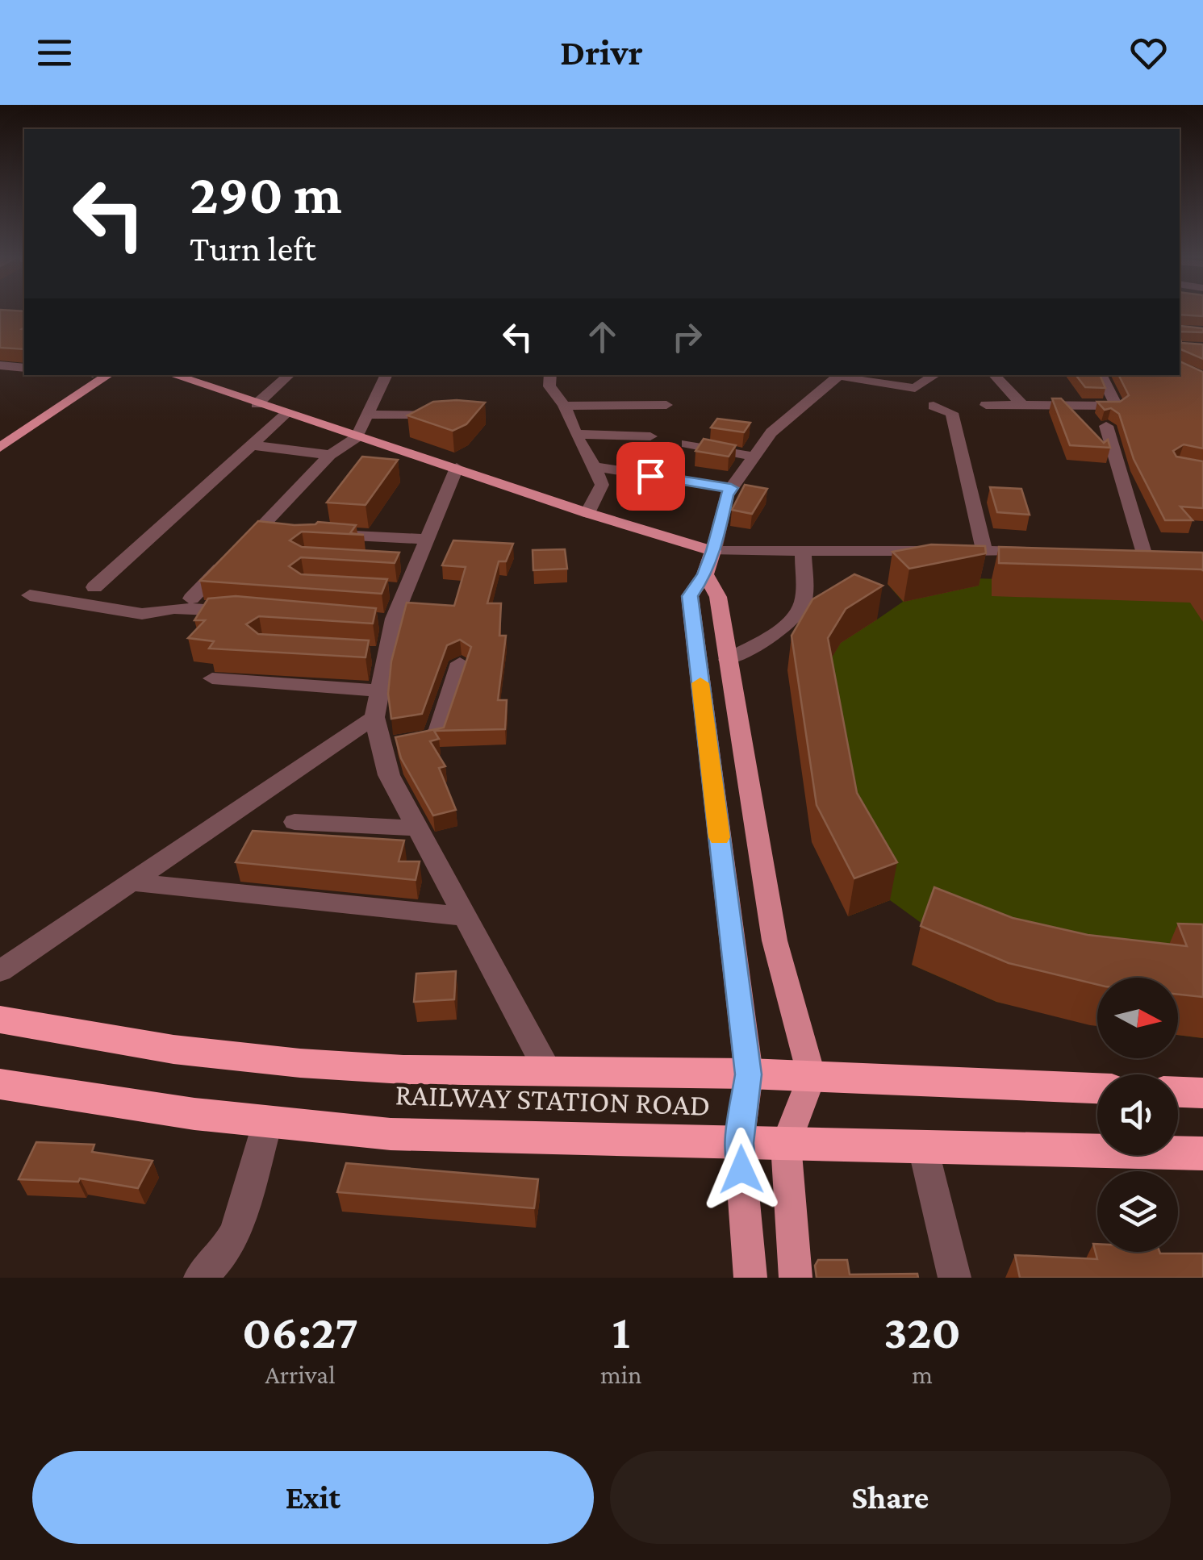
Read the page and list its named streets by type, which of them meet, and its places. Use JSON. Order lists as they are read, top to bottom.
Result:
{
  "streets": {
    "highway": ["RAILWAY STATION ROAD"]
  },
  "north": "right",
  "page": {
    "header": "Drivr",
    "turn": ["290 m", "Turn left"],
    "eta": [
      "06:27",
      "Arrival",
      "1",
      "min",
      "320",
      "m"
    ],
    "buttons": ["Exit", "Share"]
  }
}
